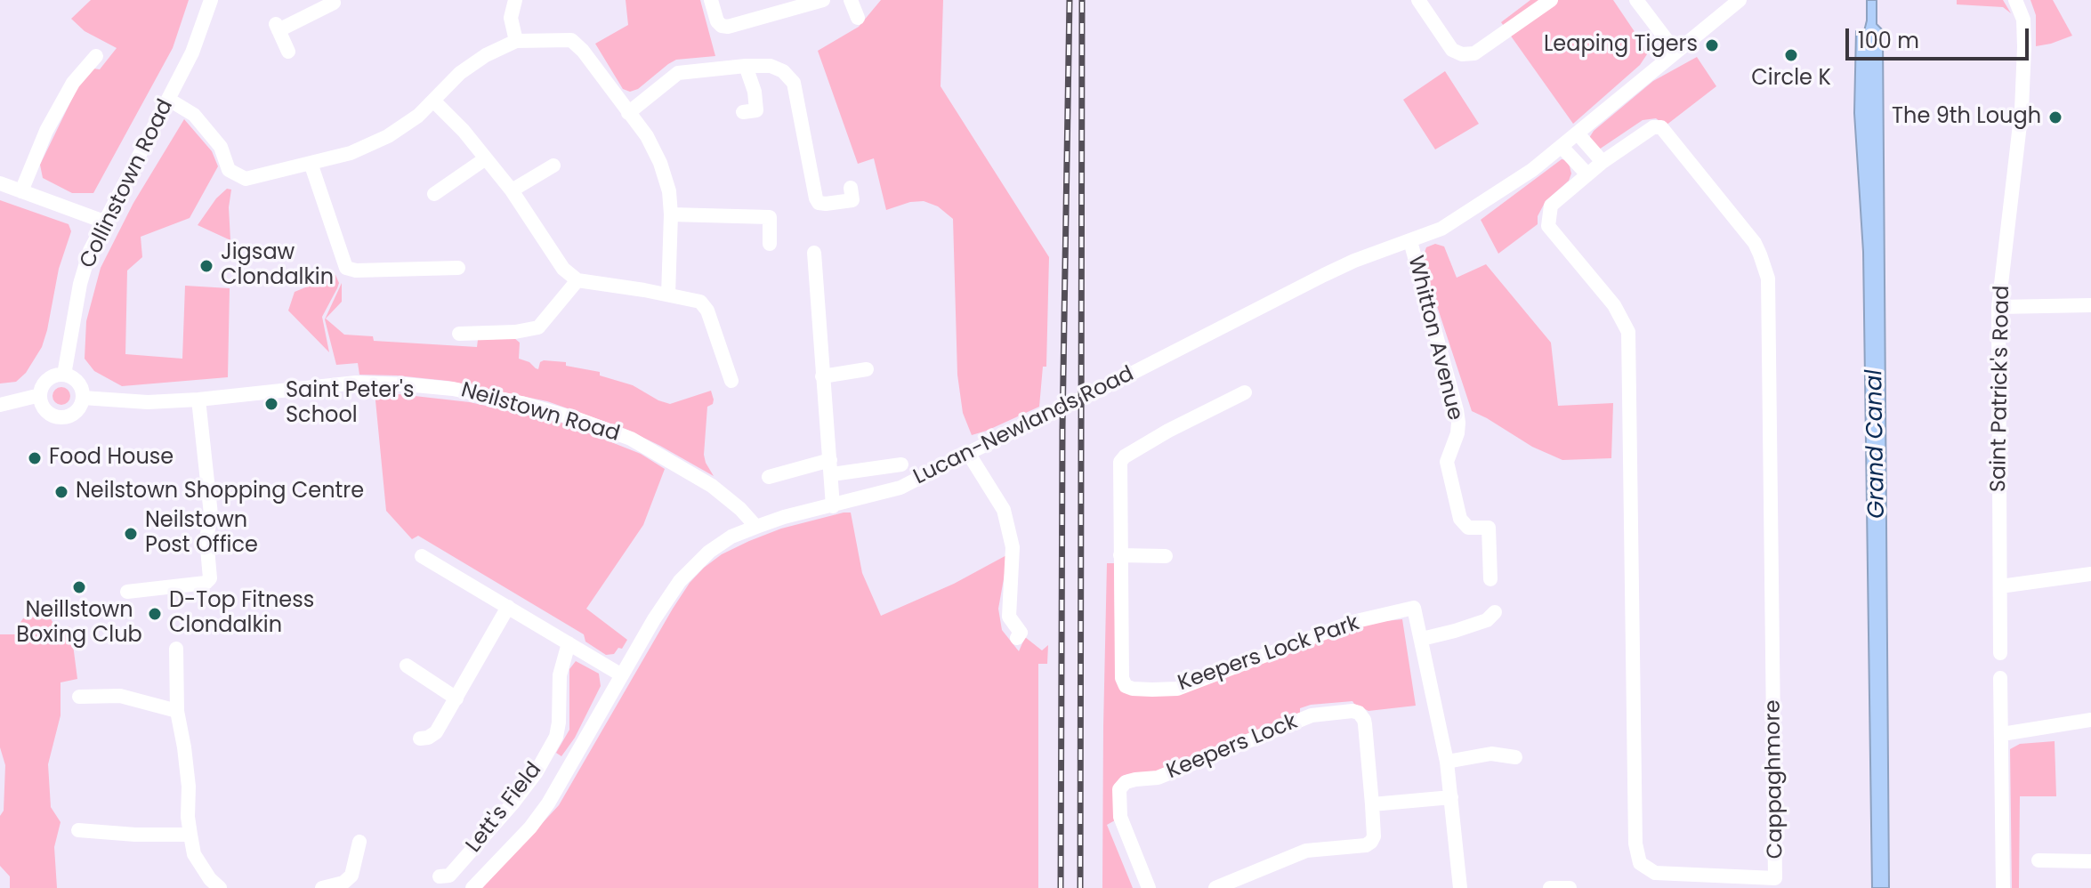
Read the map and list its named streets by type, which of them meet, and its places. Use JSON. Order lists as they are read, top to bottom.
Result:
{
  "streets": {
    "street": [
      "Collinstown Road",
      "Whitton Avenue",
      "Saint Patrick's Road",
      "Neilstown Road",
      "Lucan-Newlands Road",
      "Keepers Lock Park",
      "Keepers Lock",
      "Cappaghmore",
      "Lett's Field"
    ]
  },
  "crossings": [
    ["Collinstown Road", "Neilstown Road"],
    ["Whitton Avenue", "Lucan-Newlands Road"],
    ["Neilstown Road", "Lucan-Newlands Road"]
  ],
  "water": ["Grand Canal"],
  "places": [
    "Leaping Tigers",
    "Circle K",
    "The 9th Lough",
    "Jigsaw Clondalkin",
    "Saint Peter's School",
    "Food House",
    "Neilstown Shopping Centre",
    "Neilstown Post Office",
    "Neillstown Boxing Club",
    "D-Top Fitness Clondalkin"
  ],
  "scale_bar": "100 m"
}
